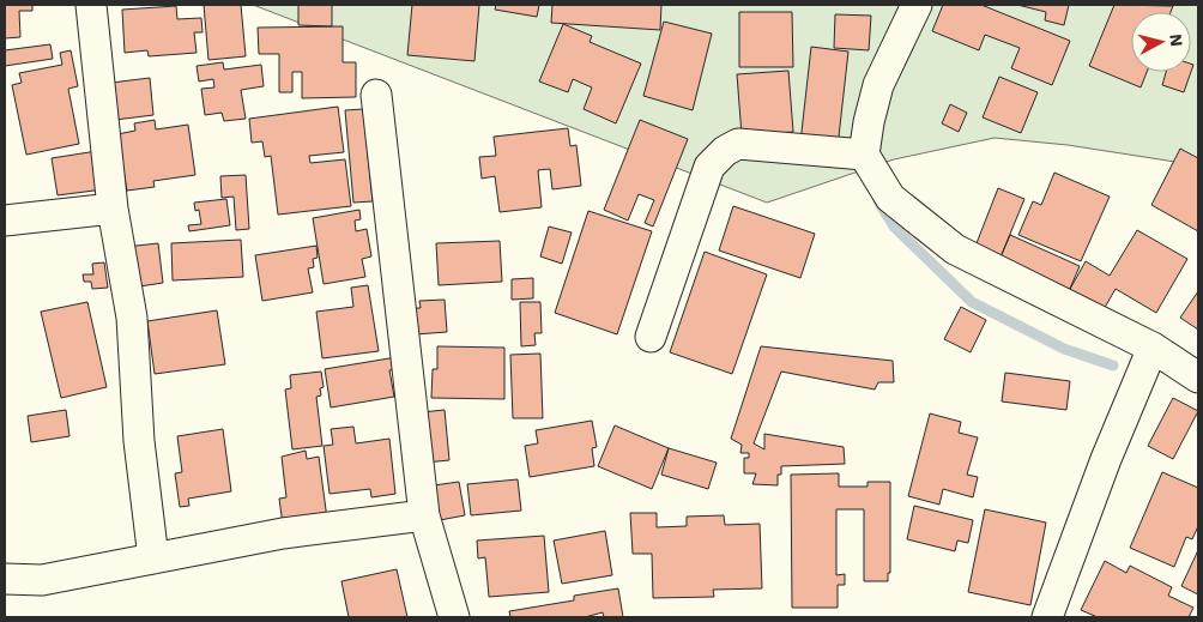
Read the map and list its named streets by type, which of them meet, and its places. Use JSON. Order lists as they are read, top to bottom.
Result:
{
  "north": "right"
}
